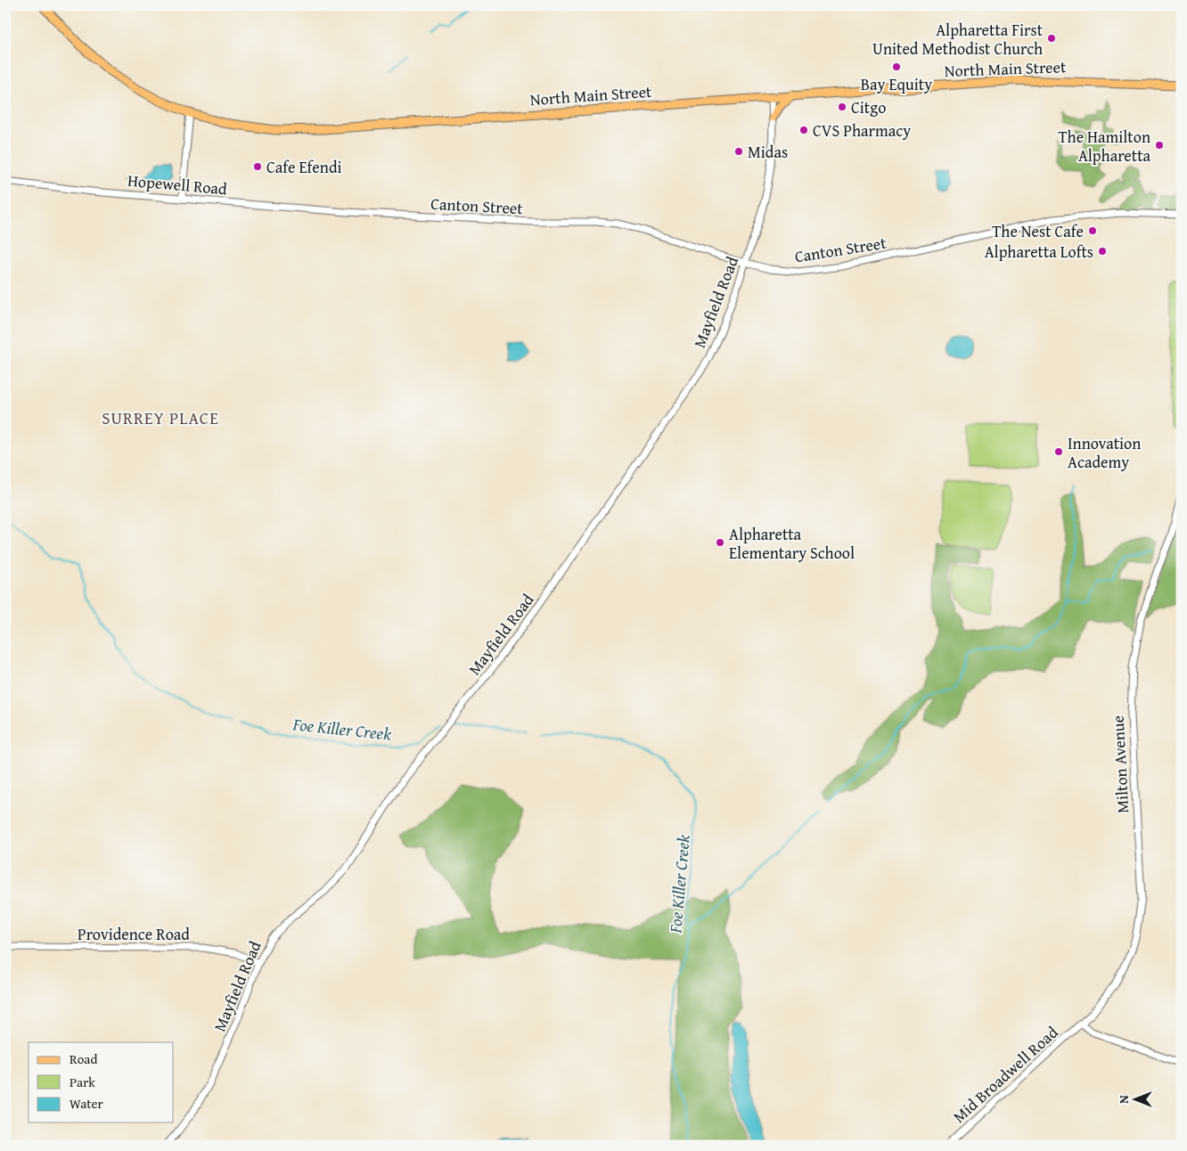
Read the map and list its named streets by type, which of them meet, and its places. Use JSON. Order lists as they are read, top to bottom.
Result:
{
  "streets": {
    "main road": ["North Main Street"],
    "street": [
      "Hopewell Road",
      "Canton Street",
      "Mayfield Road",
      "Milton Avenue",
      "Providence Road",
      "Mid Broadwell Road"
    ]
  },
  "crossings": [
    ["North Main Street", "Mayfield Road"],
    ["Hopewell Road", "Canton Street"],
    ["Canton Street", "Mayfield Road"],
    ["Mayfield Road", "Providence Road"],
    ["Milton Avenue", "Mid Broadwell Road"]
  ],
  "districts": ["SURREY PLACE"],
  "water": ["Foe Killer Creek"],
  "places": [
    "Alpharetta First United Methodist Church",
    "Bay Equity",
    "Citgo",
    "CVS Pharmacy",
    "The Hamilton Alpharetta",
    "Midas",
    "Cafe Efendi",
    "The Nest Cafe",
    "Alpharetta Lofts",
    "Innovation Academy",
    "Alpharetta Elementary School"
  ],
  "legend": ["Road", "Park", "Water"],
  "north": "left"
}
